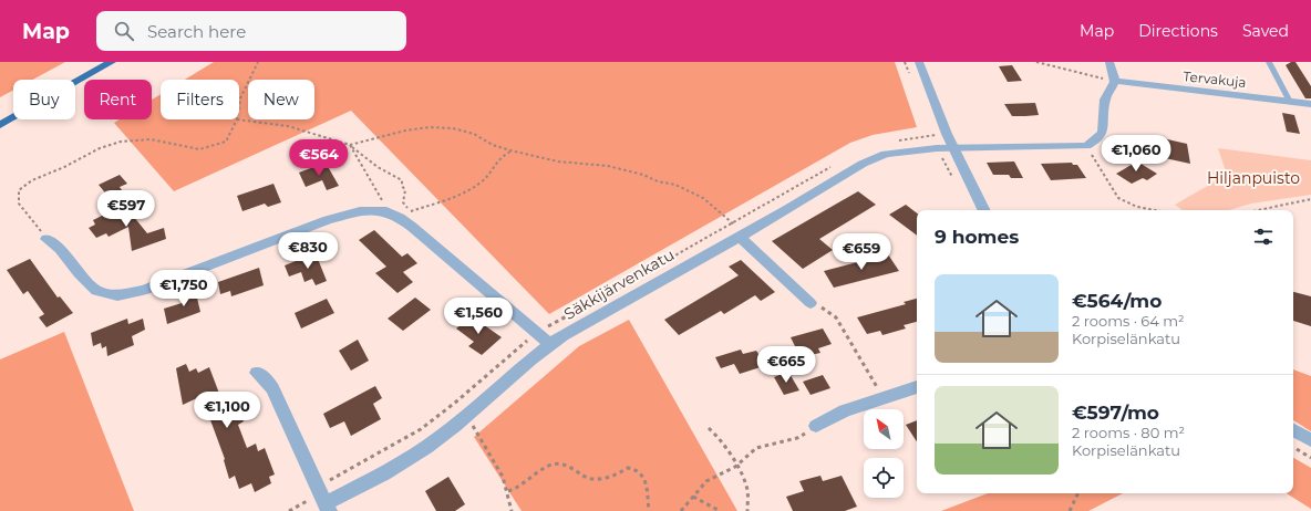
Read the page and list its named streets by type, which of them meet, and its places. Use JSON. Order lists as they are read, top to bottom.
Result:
{
  "streets": {
    "street": ["Tervakuja", "Säkkijärvenkatu"]
  },
  "parks": ["Hiljanpuisto"],
  "north": "top left",
  "page": {
    "header": "Map",
    "search": "Search here",
    "nav": ["Map", "Directions", "Saved"],
    "chip": [
      "Buy",
      "Rent",
      "Filters",
      "New"
    ],
    "price": [
      "€1,060",
      "€564",
      "€597",
      "€830",
      "€659",
      "€1,750",
      "€1,560",
      "€665",
      "€1,100"
    ],
    "heading": "9 homes",
    "list": [
      {
        "name": "€564/mo",
        "note": "2 rooms · 64 m² · Korpiselänkatu"
      },
      {
        "name": "€597/mo",
        "note": "2 rooms · 80 m² · Korpiselänkatu"
      }
    ]
  }
}
